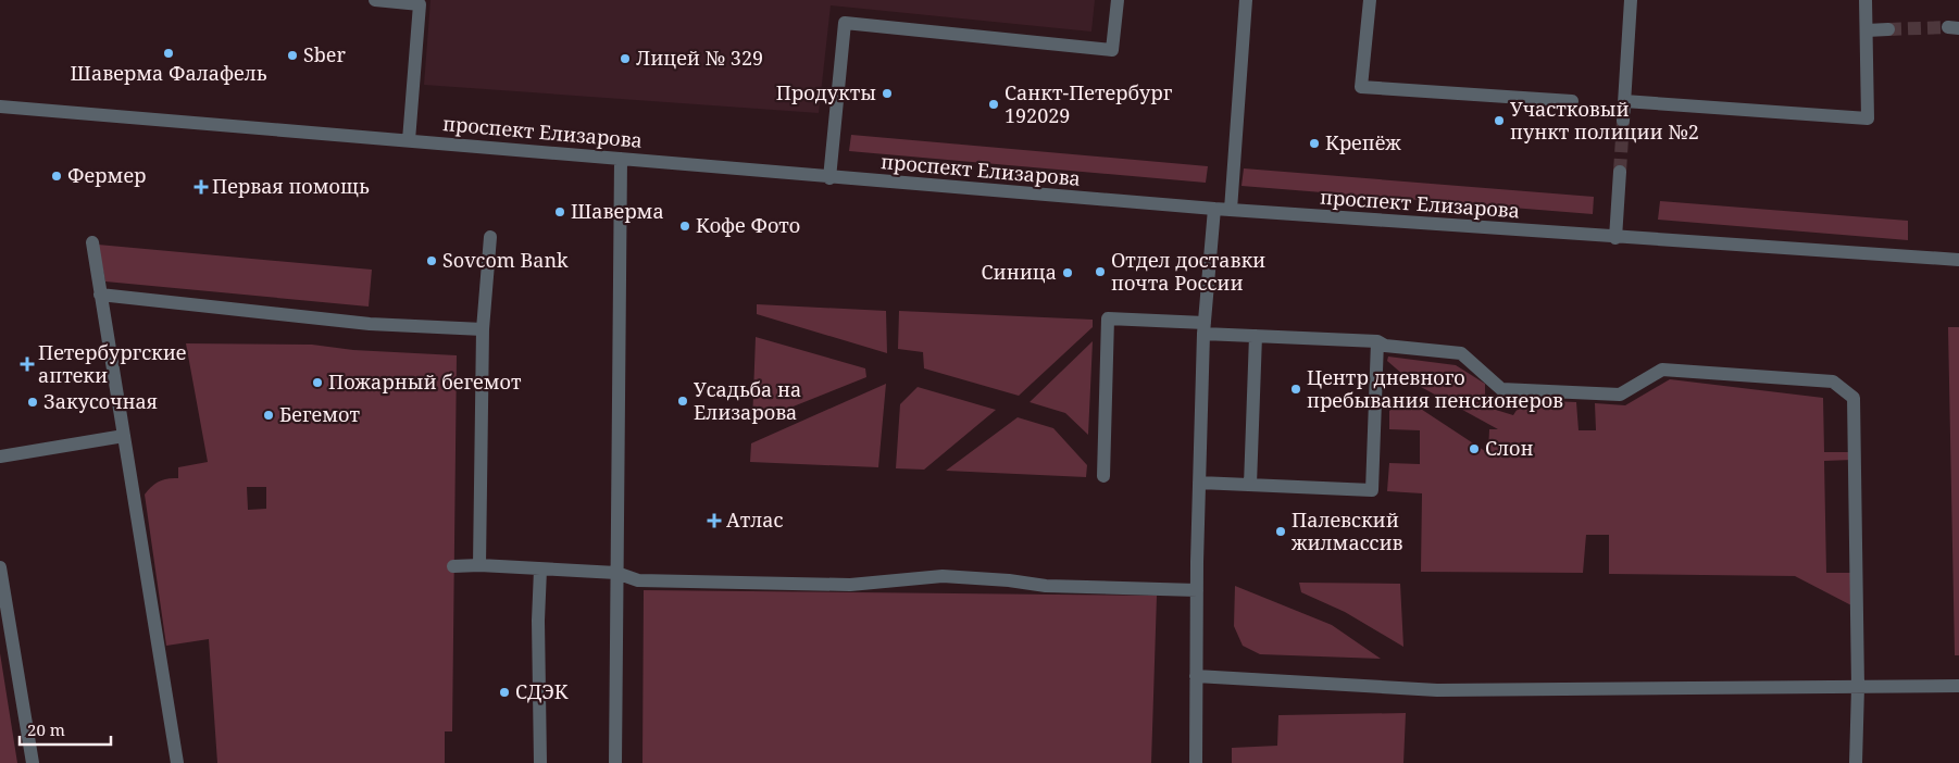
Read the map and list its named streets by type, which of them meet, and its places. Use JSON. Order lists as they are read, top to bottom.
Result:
{
  "streets": {
    "street": ["проспект Елизарова"]
  },
  "places": {
    "other": [
      "Шаверма Фалафель",
      "Sber",
      "Лицей № 329",
      "Продукты",
      "Санкт-Петербург 192029",
      "Участковый пункт полиции №2",
      "Крепёж",
      "Фермер",
      "Шаверма",
      "Кофе Фото",
      "Sovcom Bank",
      "Отдел доставки почта России",
      "Синица",
      "Пожарный бегемот",
      "Центр дневного пребывания пенсионеров",
      "Усадьба на Елизарова",
      "Закусочная",
      "Бегемот",
      "Слон",
      "Палевский жилмассив",
      "СДЭК"
    ],
    "health": ["Первая помощь", "Петербургские аптеки", "Атлас"]
  },
  "scale_bar": "20 m"
}
